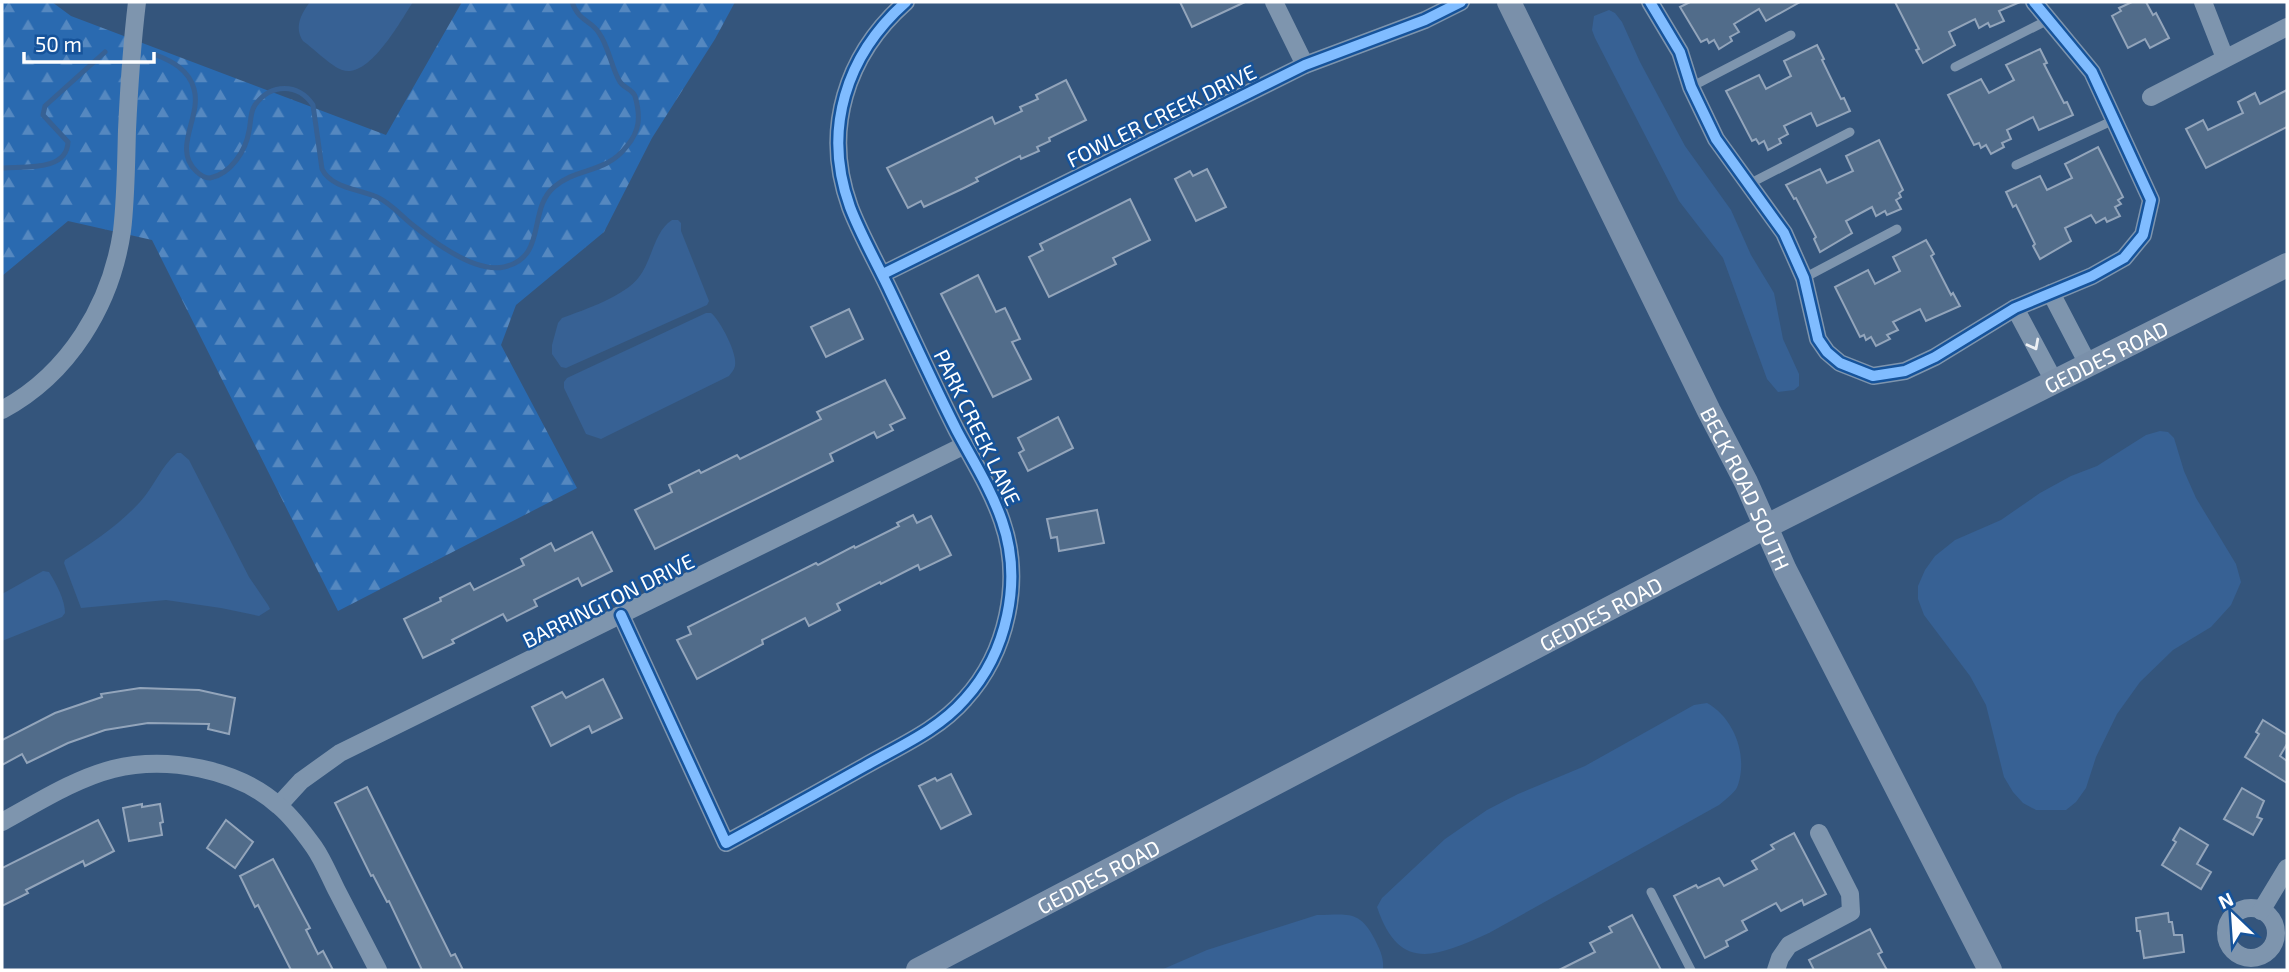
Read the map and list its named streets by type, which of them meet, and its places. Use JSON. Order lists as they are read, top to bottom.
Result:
{
  "streets": {
    "main road": ["GEDDES ROAD", "BECK ROAD SOUTH"],
    "street": ["FOWLER CREEK DRIVE", "PARK CREEK LANE", "BARRINGTON DRIVE"]
  },
  "crossings": [
    ["FOWLER CREEK DRIVE", "PARK CREEK LANE"],
    ["GEDDES ROAD", "BECK ROAD SOUTH"],
    ["PARK CREEK LANE", "BARRINGTON DRIVE"]
  ],
  "scale_bar": "50 m",
  "north": "top left"
}
